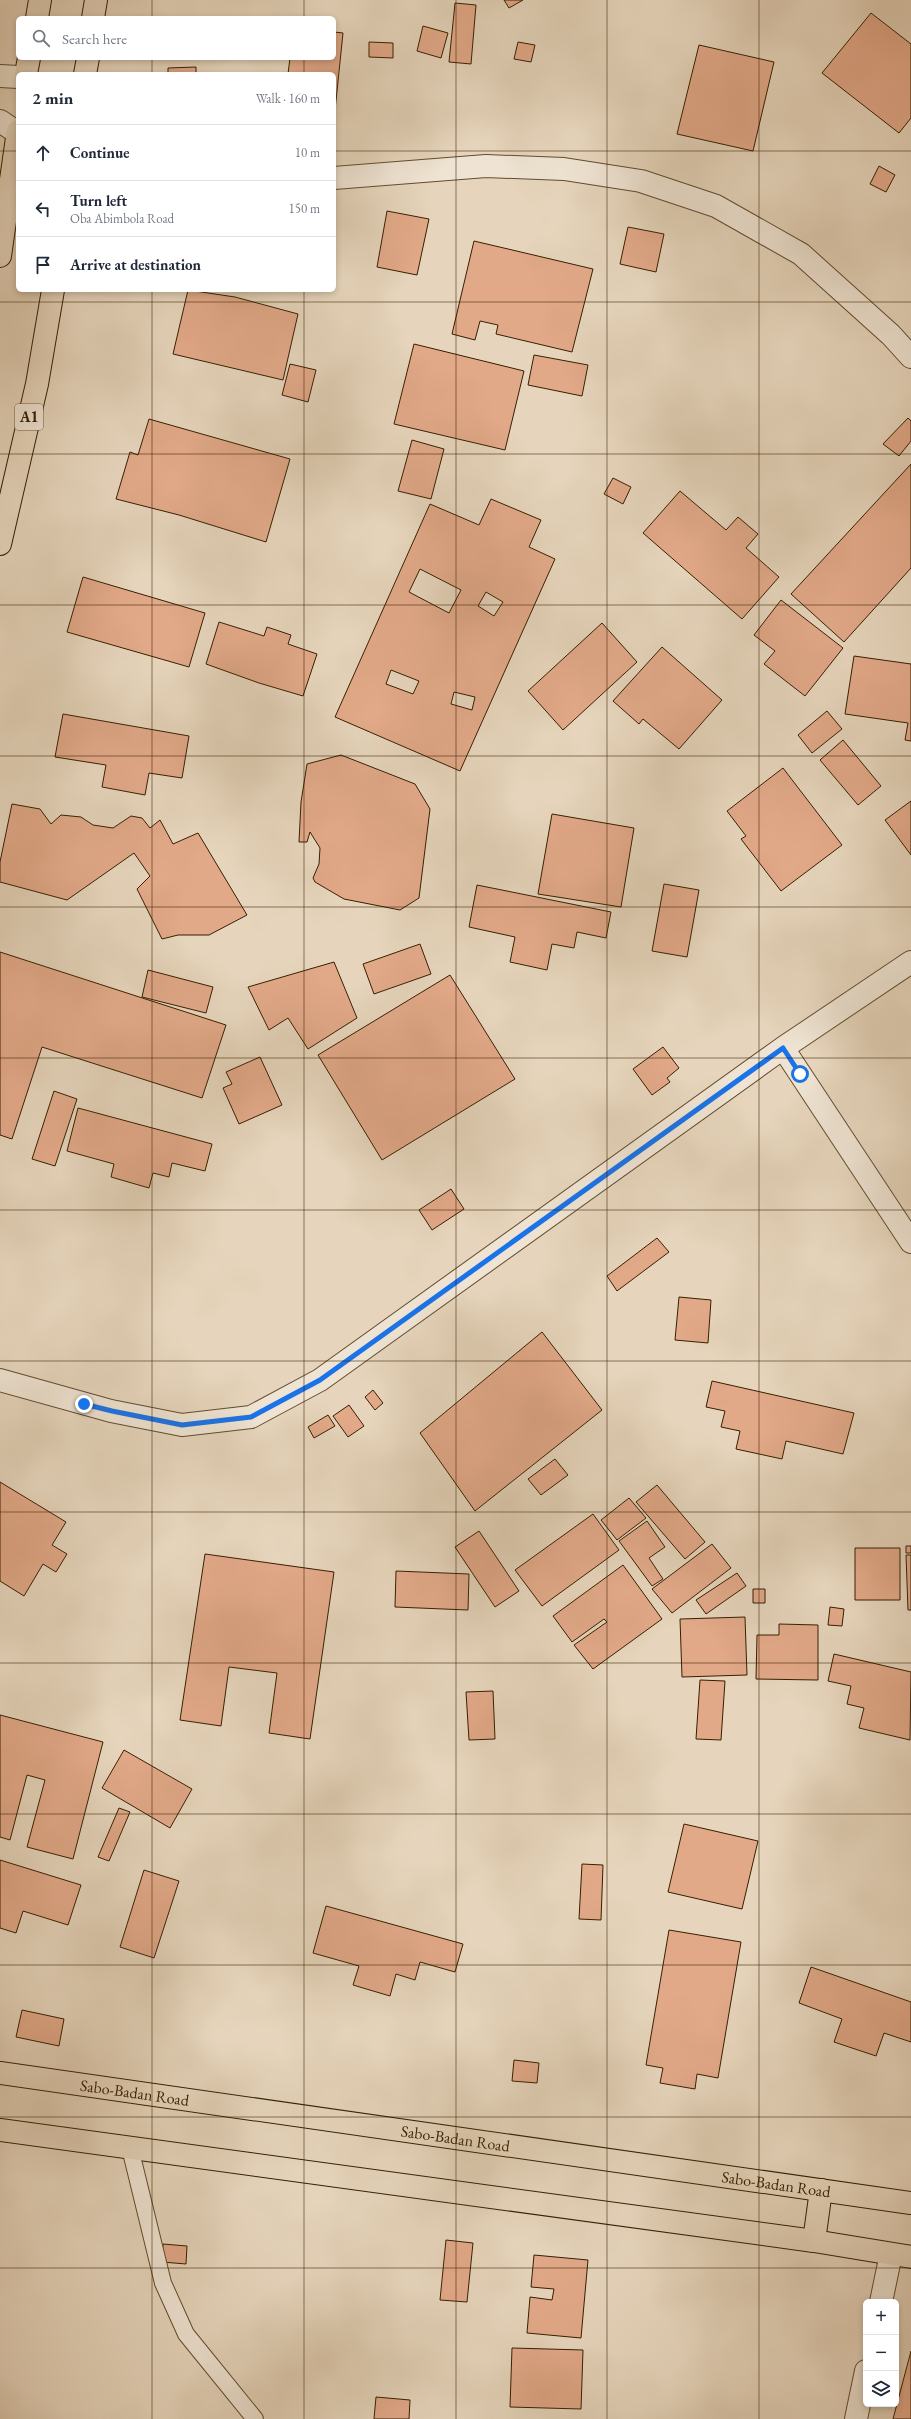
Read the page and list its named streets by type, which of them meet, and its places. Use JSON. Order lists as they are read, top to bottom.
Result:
{
  "streets": {
    "highway": ["A1", "Sabo-Badan Road"]
  },
  "page": {
    "search": "Search here",
    "heading": ["2 min", "Walk · 160 m"],
    "list": [
      ["Continue", "10 m"],
      ["Turn left", "Oba Abimbola Road", "150 m"],
      "Arrive at destination"
    ],
    "map_buttons": ["+", "−"]
  }
}
